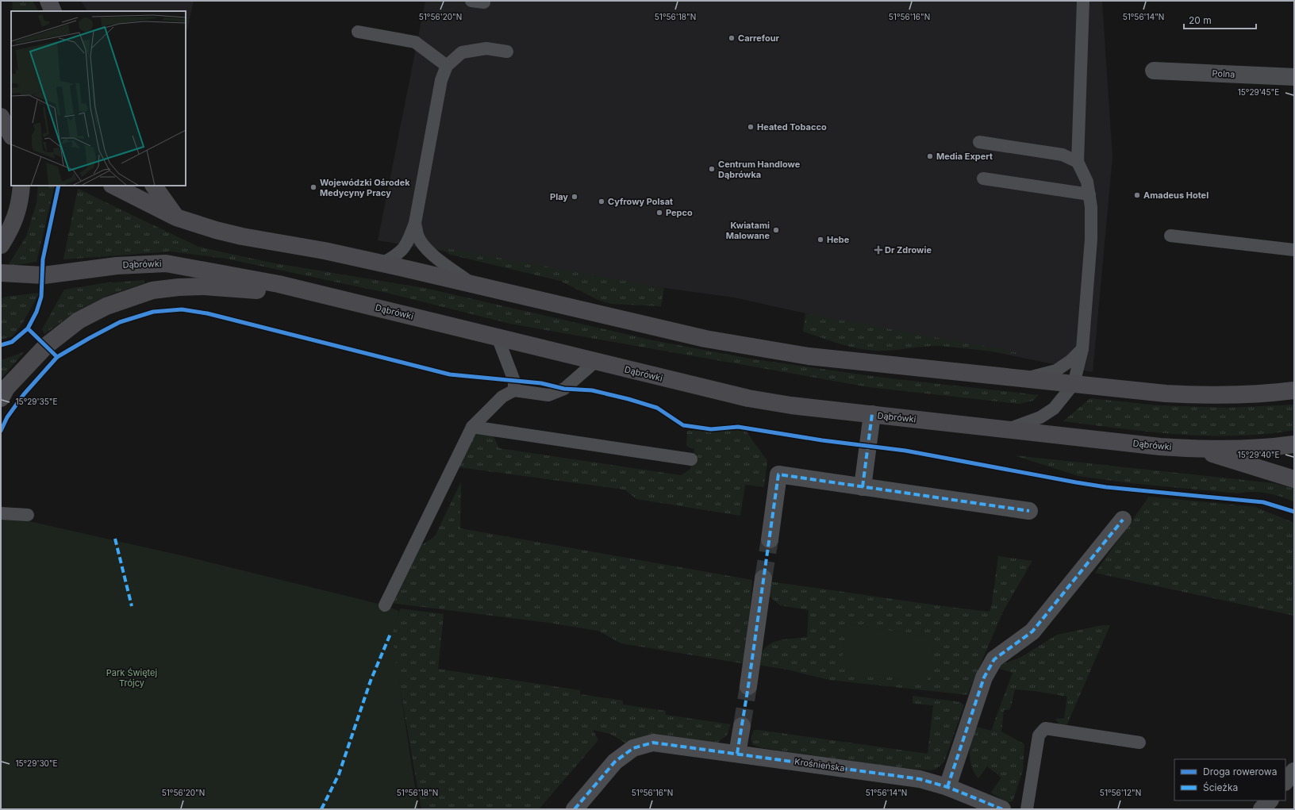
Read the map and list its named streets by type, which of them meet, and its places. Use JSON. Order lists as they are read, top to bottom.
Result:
{
  "streets": {
    "main road": ["Dąbrówki"],
    "street": ["Polna", "Krośnieńska"]
  },
  "parks": ["Park Świętej Trójcy"],
  "places": {
    "other": [
      "Carrefour",
      "Heated Tobacco",
      "Media Expert",
      "Centrum Handlowe Dąbrówka",
      "Wojewódzki Ośrodek Medycyny Pracy",
      "Amadeus Hotel",
      "Play",
      "Cyfrowy Polsat",
      "Pepco",
      "Kwiatami Malowane",
      "Hebe"
    ],
    "health": ["Dr Zdrowie"]
  },
  "legend": ["Droga rowerowa", "Ścieżka"],
  "scale_bar": "20 m",
  "coordinates": [
    "51°56'20\"N",
    "51°56'18\"N",
    "51°56'16\"N",
    "51°56'14\"N",
    "15°29'45\"E",
    "15°29'35\"E",
    "15°29'40\"E",
    "15°29'30\"E",
    "51°56'12\"N"
  ]
}
